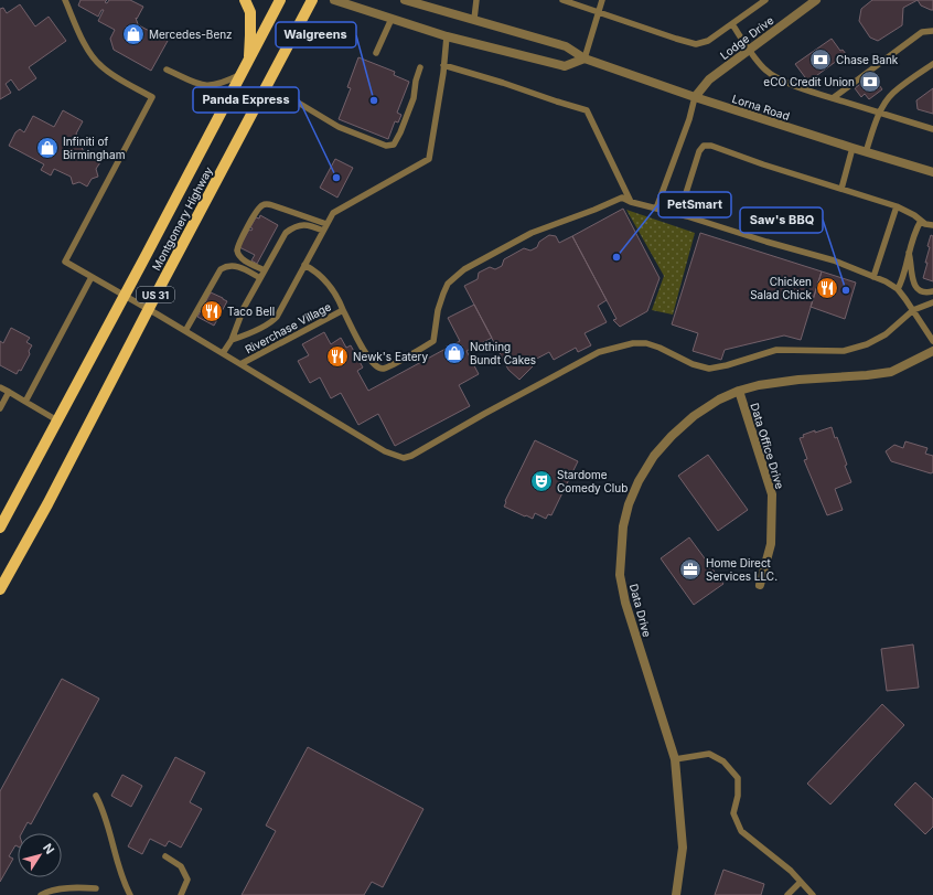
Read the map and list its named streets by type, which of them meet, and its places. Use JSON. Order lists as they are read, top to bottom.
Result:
{
  "streets": {
    "main road": ["Montgomery Highway", "US 31"],
    "street": [
      "Lodge Drive",
      "Lorna Road",
      "Data Office Drive",
      "Data Drive"
    ],
    "lane": ["Riverchase Village"]
  },
  "crossings": [
    ["Lodge Drive", "Lorna Road"],
    ["Montgomery Highway", "Riverchase Village"],
    ["Data Office Drive", "Data Drive"]
  ],
  "places": {
    "shop": ["Mercedes-Benz", "Infiniti of Birmingham", "Nothing Bundt Cakes"],
    "bank": ["Chase Bank", "eCO Credit Union"],
    "other": [
      "Walgreens",
      "Panda Express",
      "PetSmart",
      "Saw's BBQ"
    ],
    "restaurant": ["Chicken Salad Chick", "Taco Bell", "Newk's Eatery"],
    "theatre": ["Stardome Comedy Club"],
    "office": ["Home Direct Services LLC."]
  },
  "north": "top right"
}
